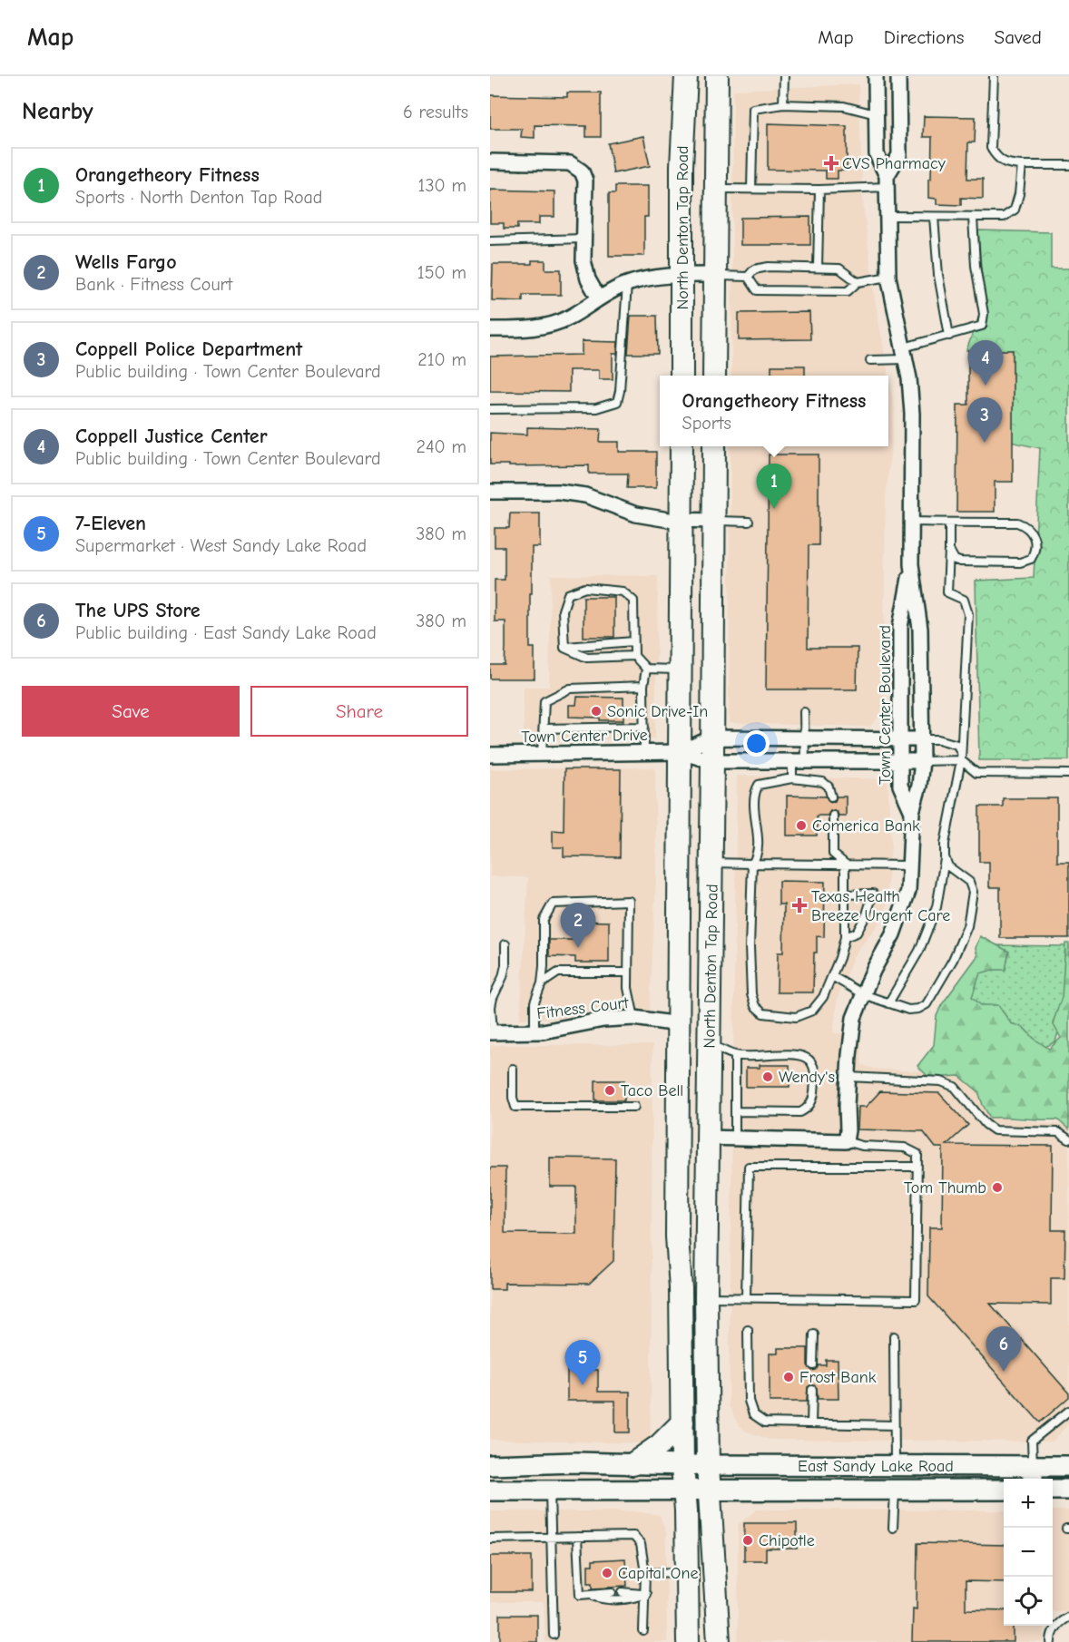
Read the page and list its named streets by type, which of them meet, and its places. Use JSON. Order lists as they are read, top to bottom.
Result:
{
  "streets": {
    "main road": ["North Denton Tap Road", "East Sandy Lake Road"],
    "street": ["Town Center Boulevard", "Town Center Drive", "Fitness Court"]
  },
  "crossings": [
    ["North Denton Tap Road", "Town Center Drive"],
    ["North Denton Tap Road", "Fitness Court"],
    ["North Denton Tap Road", "East Sandy Lake Road"],
    ["Town Center Boulevard", "Town Center Drive"]
  ],
  "places": {
    "health": ["CVS Pharmacy", "Texas Health Breeze Urgent Care"],
    "other": [
      "Sonic Drive-In",
      "Comerica Bank",
      "Wendy's",
      "Taco Bell",
      "Tom Thumb",
      "Frost Bank",
      "Chipotle",
      "Capital One"
    ]
  },
  "page": {
    "header": "Map",
    "nav": ["Map", "Directions", "Saved"],
    "heading": ["Nearby", "6 results"],
    "list": [
      {
        "mark": "1",
        "name": "Orangetheory Fitness",
        "note": "Sports · North Denton Tap Road",
        "value": "130 m"
      },
      {
        "mark": "2",
        "name": "Wells Fargo",
        "note": "Bank · Fitness Court",
        "value": "150 m"
      },
      {
        "mark": "3",
        "name": "Coppell Police Department",
        "note": "Public building · Town Center Boulevard",
        "value": "210 m"
      },
      {
        "mark": "4",
        "name": "Coppell Justice Center",
        "note": "Public building · Town Center Boulevard",
        "value": "240 m"
      },
      {
        "mark": "5",
        "name": "7-Eleven",
        "note": "Supermarket · West Sandy Lake Road",
        "value": "380 m"
      },
      {
        "mark": "6",
        "name": "The UPS Store",
        "note": "Public building · East Sandy Lake Road",
        "value": "380 m"
      }
    ],
    "pins": [
      "4",
      "3",
      "1",
      "2",
      "6",
      "5"
    ],
    "popup": ["Orangetheory Fitness", "Sports"],
    "buttons": ["Save", "Share"],
    "map_buttons": ["+", "−"]
  }
}
